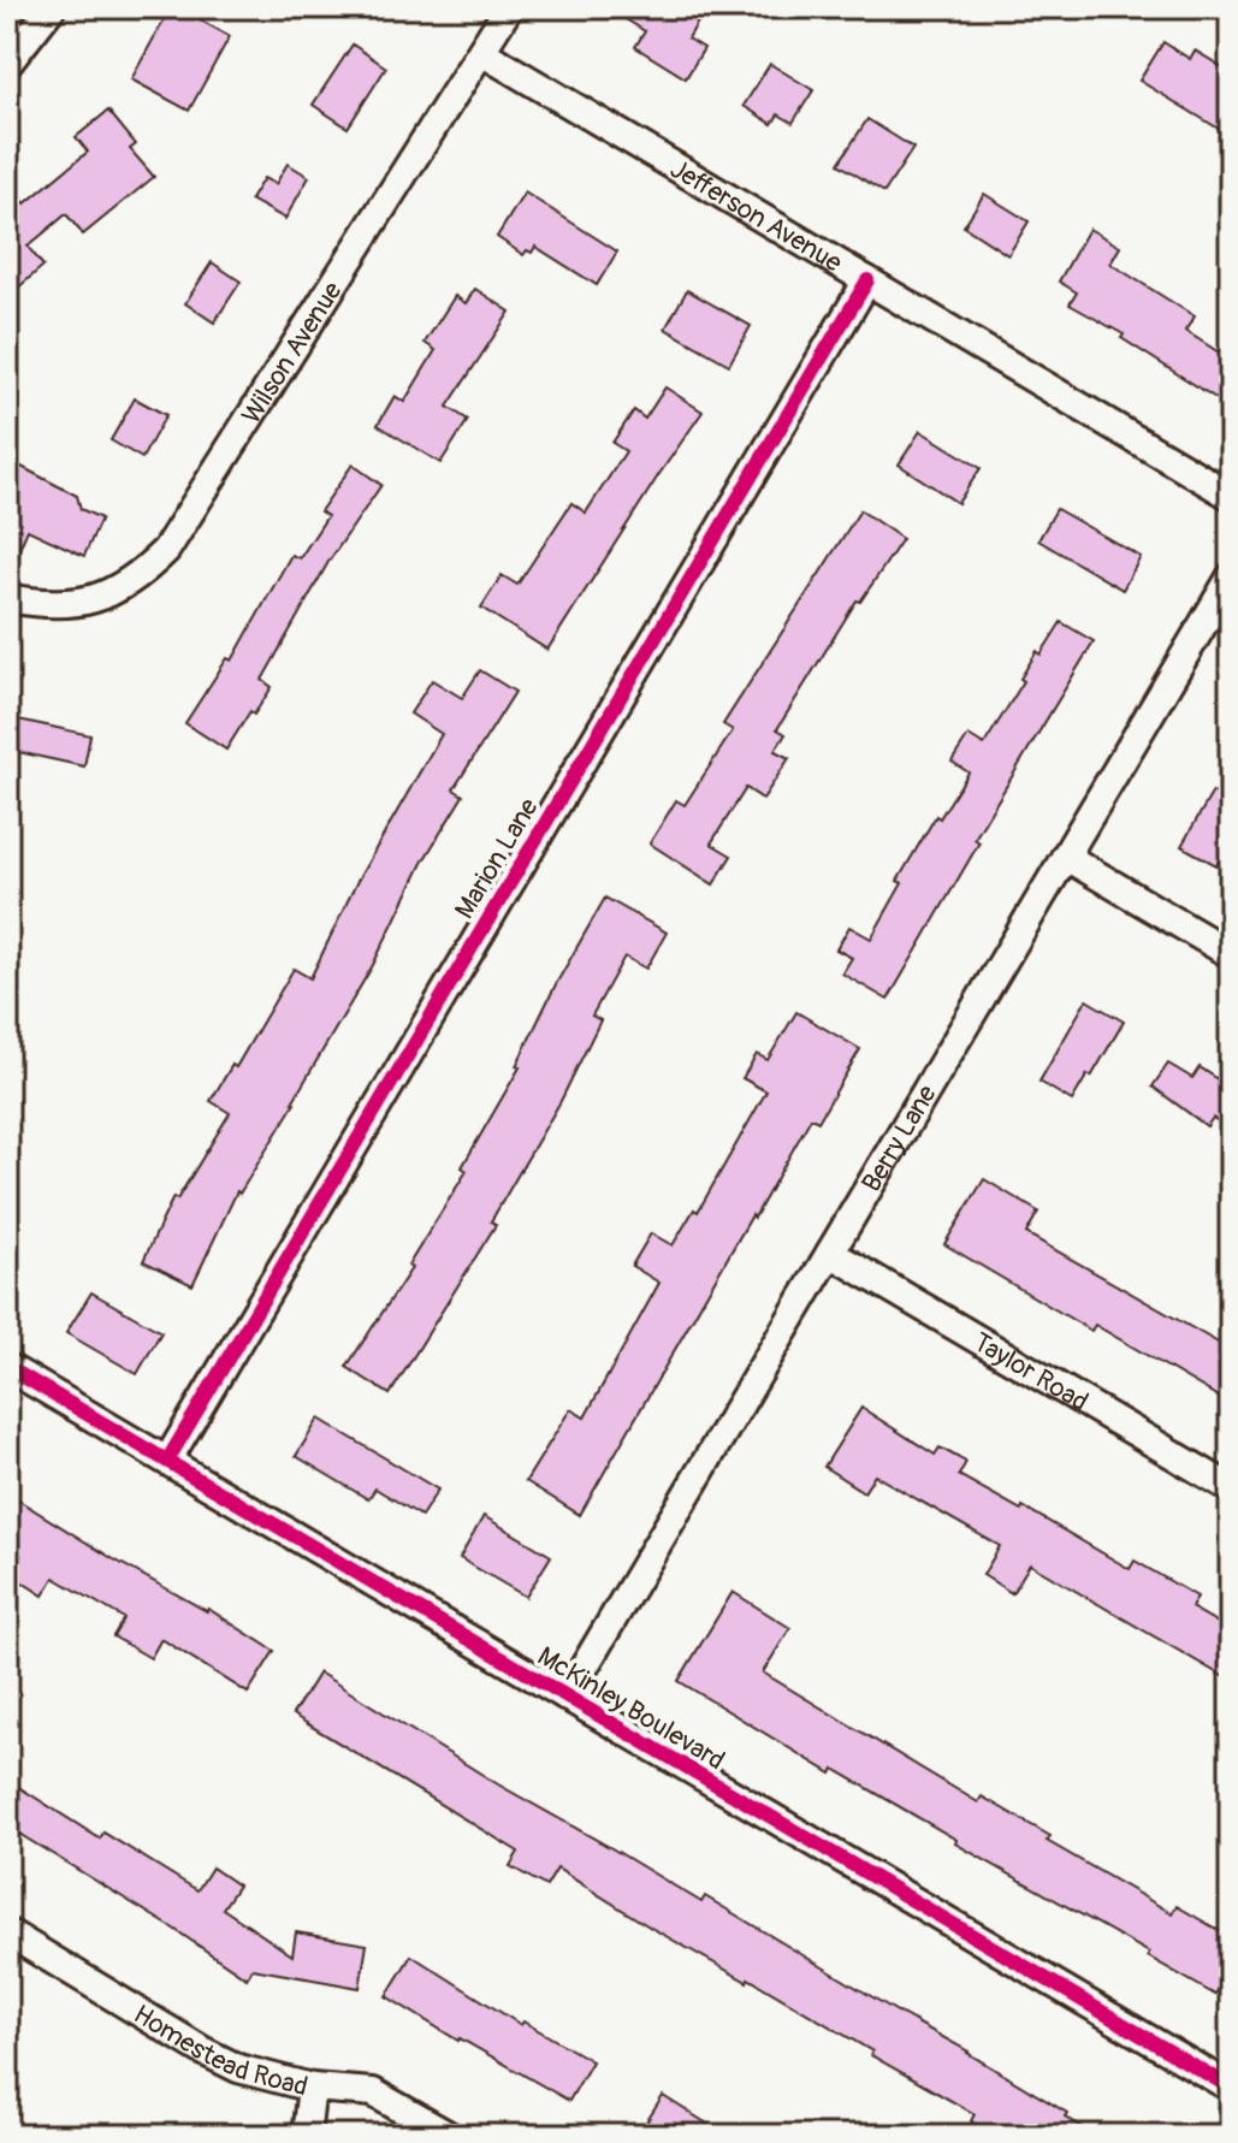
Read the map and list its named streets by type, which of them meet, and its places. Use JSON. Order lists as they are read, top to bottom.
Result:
{
  "streets": {
    "street": [
      "Jefferson Avenue",
      "Wilson Avenue",
      "Marion Lane",
      "Berry Lane",
      "Taylor Road",
      "McKinley Boulevard",
      "Homestead Road"
    ]
  },
  "crossings": [
    ["Jefferson Avenue", "Wilson Avenue"],
    ["Jefferson Avenue", "Marion Lane"],
    ["Marion Lane", "McKinley Boulevard"],
    ["Berry Lane", "Taylor Road"],
    ["Berry Lane", "McKinley Boulevard"]
  ]
}
